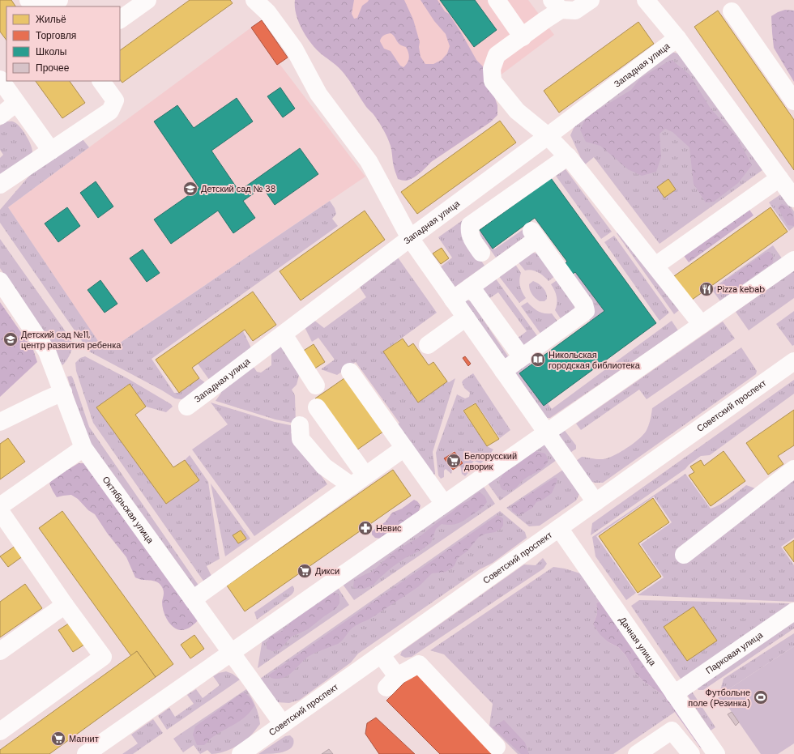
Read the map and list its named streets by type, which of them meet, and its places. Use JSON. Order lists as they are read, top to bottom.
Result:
{
  "streets": {
    "street": [
      "Западная улица",
      "Советский проспект",
      "Октябрьская улица",
      "Дачная улица",
      "Парковая улица"
    ]
  },
  "crossings": [
    ["Советский проспект", "Октябрьская улица"],
    ["Советский проспект", "Дачная улица"],
    ["Дачная улица", "Парковая улица"]
  ],
  "places": {
    "school or university": ["Детский сад № 38", "Детский сад №11, центр развития ребенка"],
    "restaurant": ["Pizza kebab"],
    "library": ["Никольская городская библиотека"],
    "supermarket": ["Белорусский дворик", "Дикси", "Магнит"],
    "pharmacy": ["Невис"],
    "sports": ["Футбольне поле (Резинка)"]
  },
  "legend": [
    "Жильё",
    "Торговля",
    "Школы",
    "Прочее"
  ]
}
